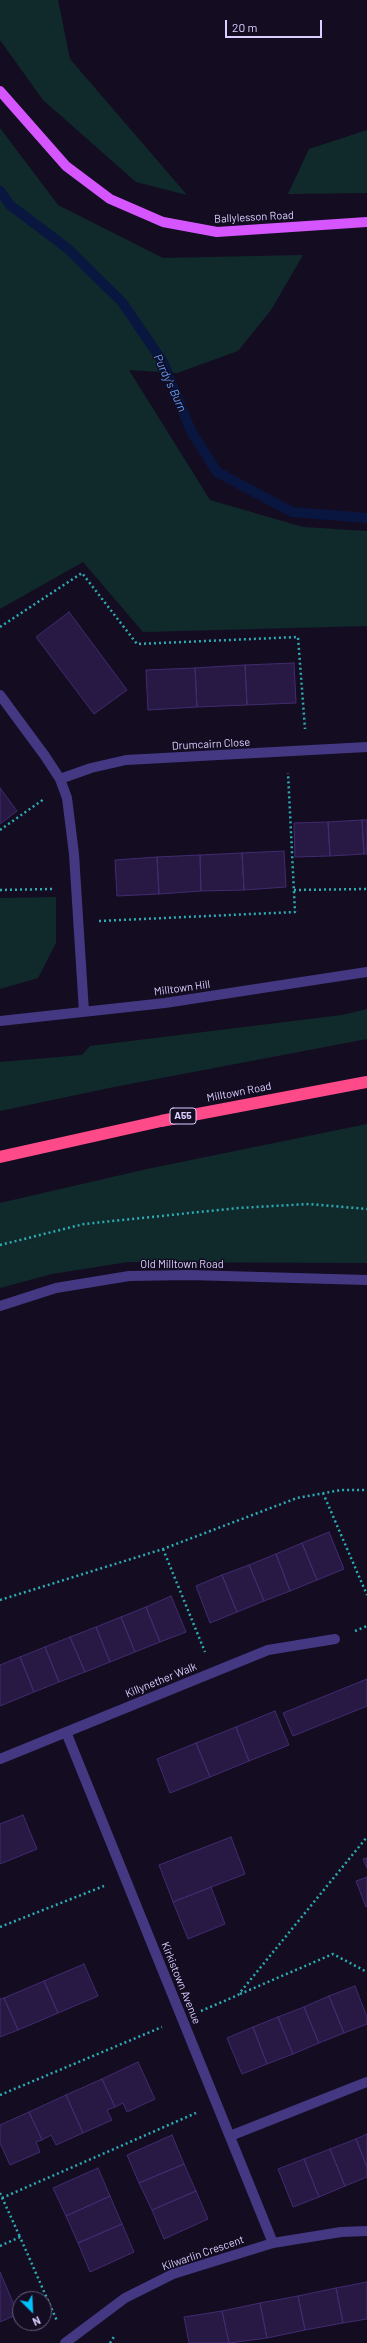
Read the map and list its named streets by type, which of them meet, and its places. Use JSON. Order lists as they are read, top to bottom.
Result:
{
  "streets": {
    "highway": ["Milltown Road", "A55"],
    "main road": ["Ballylesson Road"],
    "street": [
      "Drumcairn Close",
      "Milltown Hill",
      "Old Milltown Road",
      "Killynether Walk",
      "Kirkistown Avenue",
      "Kilwarlin Crescent"
    ]
  },
  "crossings": [
    ["Killynether Walk", "Kirkistown Avenue"],
    ["Kirkistown Avenue", "Kilwarlin Crescent"]
  ],
  "water": ["Purdy's Burn"],
  "scale_bar": "20 m",
  "north": "bottom right"
}
